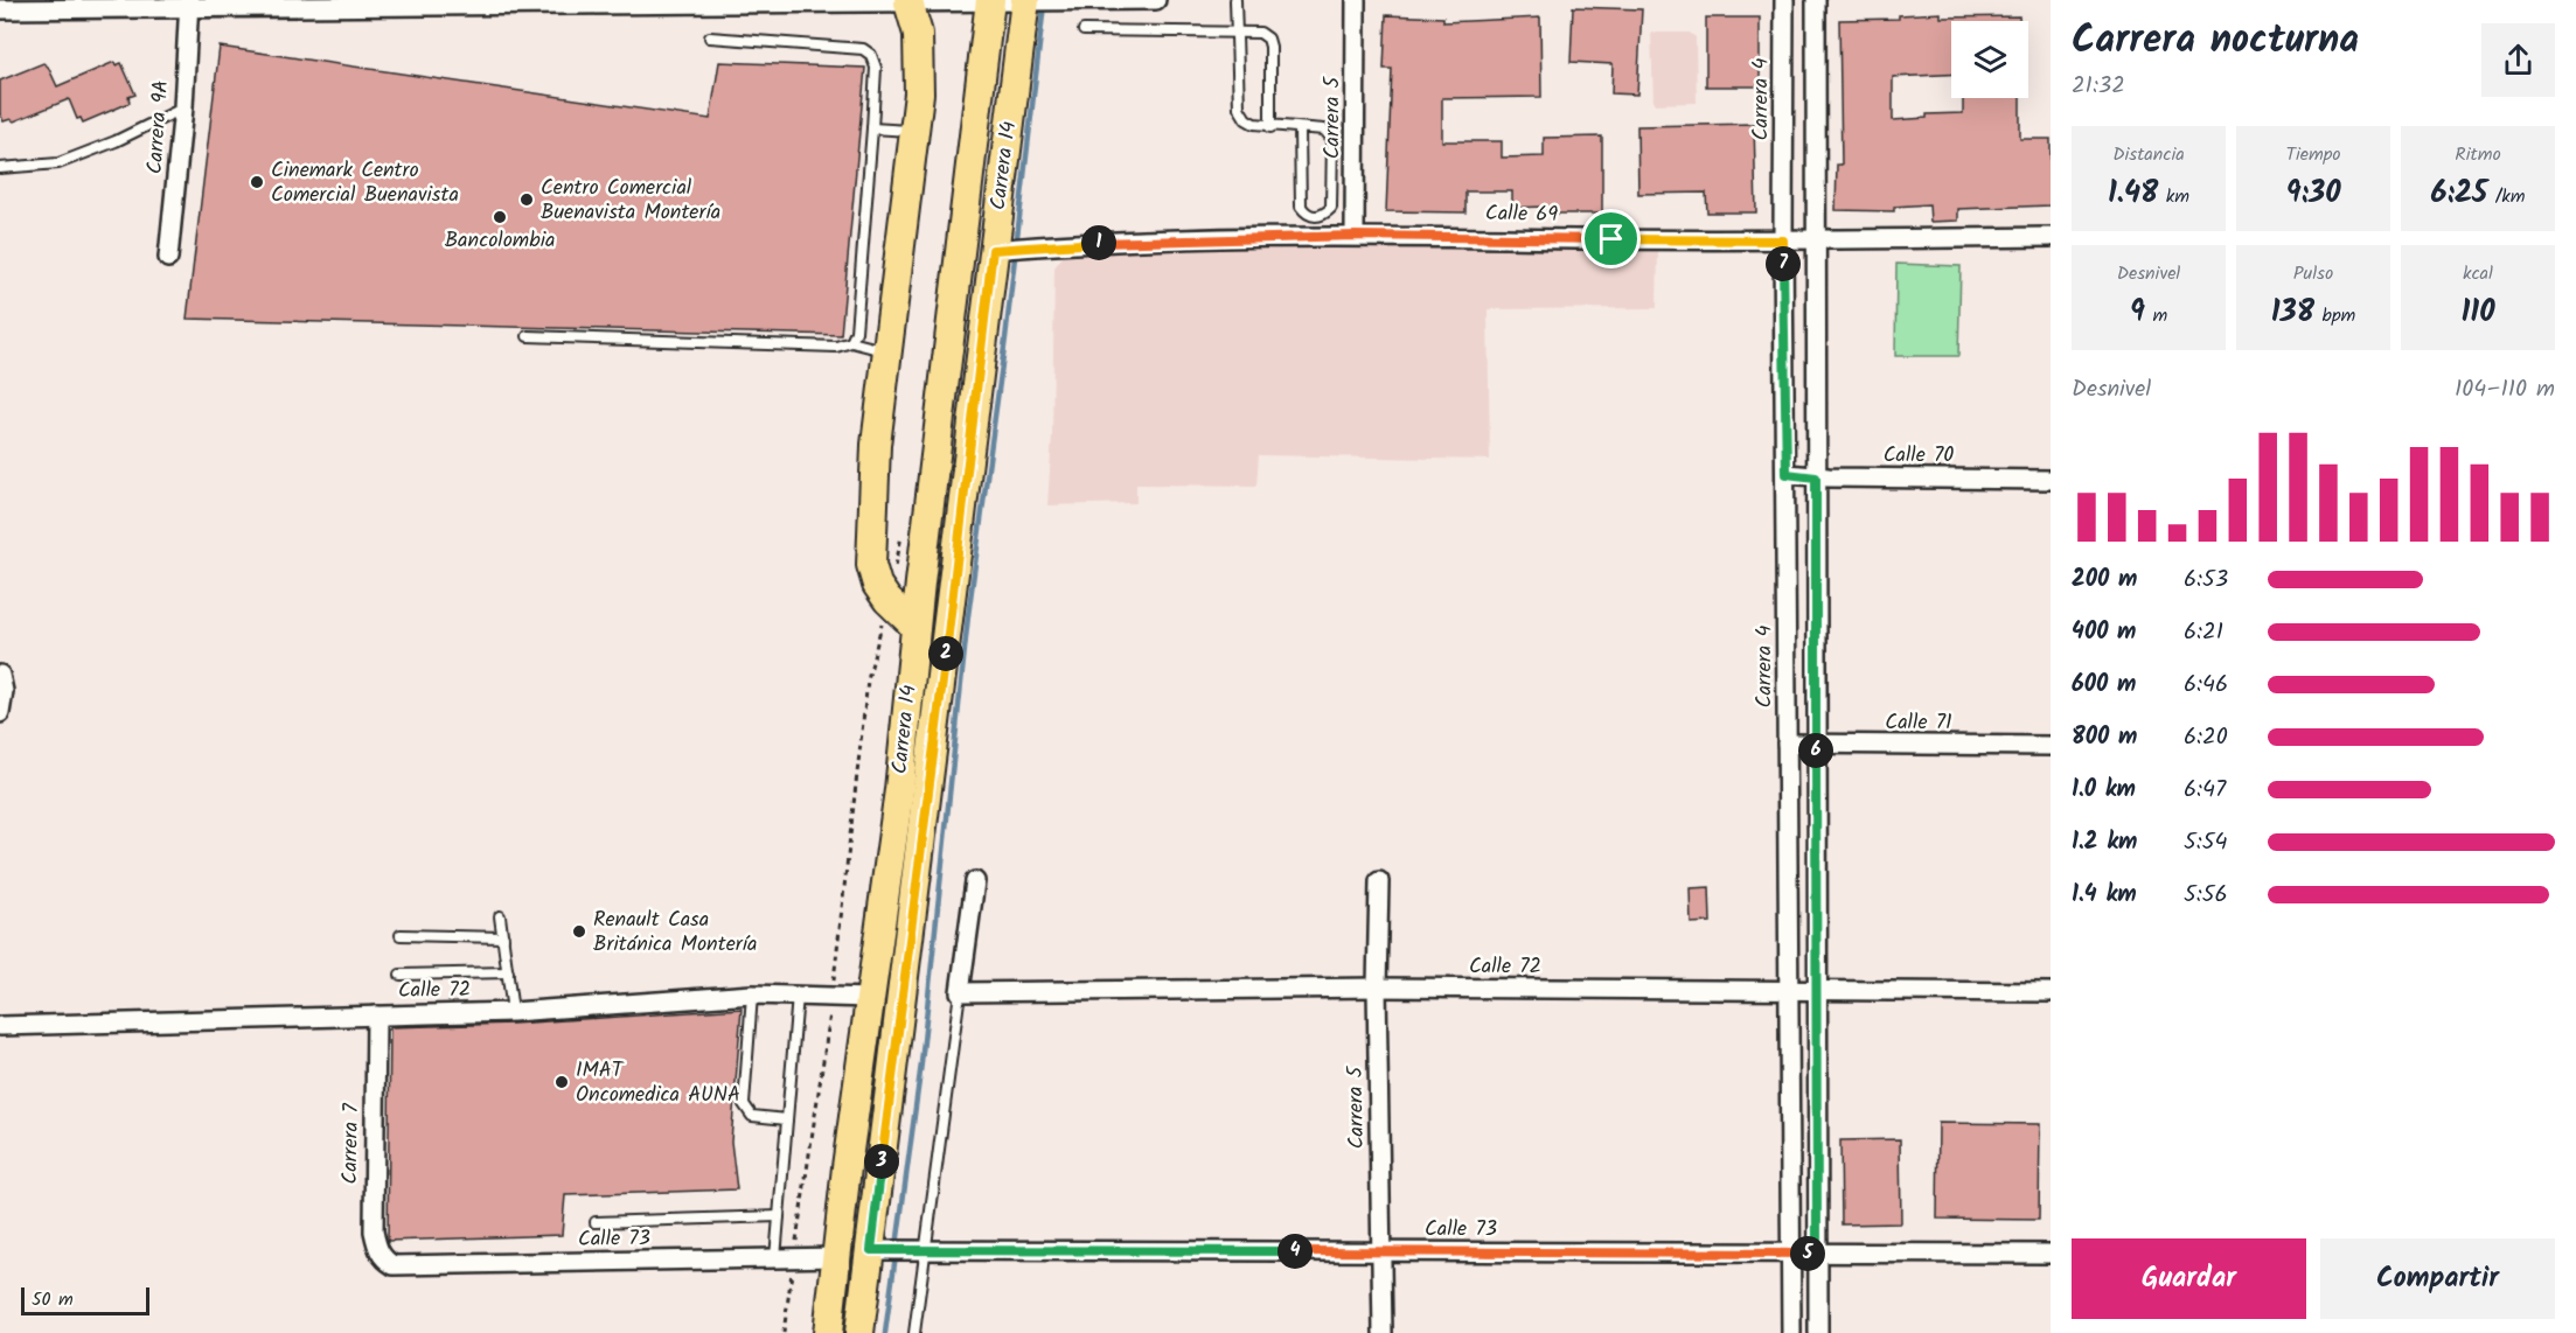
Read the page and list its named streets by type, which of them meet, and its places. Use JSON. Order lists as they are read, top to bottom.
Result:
{
  "streets": {
    "main road": ["Carrera 14"],
    "street": [
      "Carrera 4",
      "Carrera 5",
      "Carrera 9A",
      "Calle 69",
      "Calle 70",
      "Calle 71",
      "Calle 72",
      "Carrera 7",
      "Calle 73"
    ]
  },
  "crossings": [
    ["Carrera 4", "Calle 69"],
    ["Carrera 4", "Calle 70"],
    ["Carrera 4", "Calle 71"],
    ["Carrera 4", "Calle 72"],
    ["Carrera 4", "Calle 73"],
    ["Carrera 5", "Calle 69"],
    ["Carrera 5", "Calle 72"],
    ["Carrera 5", "Calle 73"],
    ["Carrera 14", "Calle 69"],
    ["Carrera 14", "Calle 72"],
    ["Carrera 14", "Calle 73"],
    ["Calle 72", "Carrera 7"],
    ["Carrera 7", "Calle 73"]
  ],
  "places": [
    "Cinemark Centro Comercial Buenavista",
    "Centro Comercial Buenavista Montería",
    "Bancolombia",
    "Renault Casa Británica Montería",
    "IMAT Oncomedica AUNA"
  ],
  "scale_bar": "50 m",
  "page": {
    "heading": ["Carrera nocturna", "21:32"],
    "stats": [
      ["Distancia", "1.48 km"],
      ["Tiempo", "9:30"],
      ["Ritmo", "6:25 /km"],
      ["Desnivel", "9 m"],
      ["Pulso", "138 bpm"],
      ["kcal", "110"]
    ],
    "pins": [
      "1",
      "7",
      "2",
      "6",
      "3",
      "4",
      "5"
    ],
    "chart": ["Desnivel", "104–110 m"],
    "list": [
      {
        "name": "200 m",
        "note": "6:53"
      },
      {
        "name": "400 m",
        "note": "6:21"
      },
      {
        "name": "600 m",
        "note": "6:46"
      },
      {
        "name": "800 m",
        "note": "6:20"
      },
      {
        "name": "1.0 km",
        "note": "6:47"
      },
      {
        "name": "1.2 km",
        "note": "5:54"
      },
      {
        "name": "1.4 km",
        "note": "5:56"
      }
    ],
    "buttons": ["Guardar", "Compartir"],
    "scale": "50 m"
  }
}
